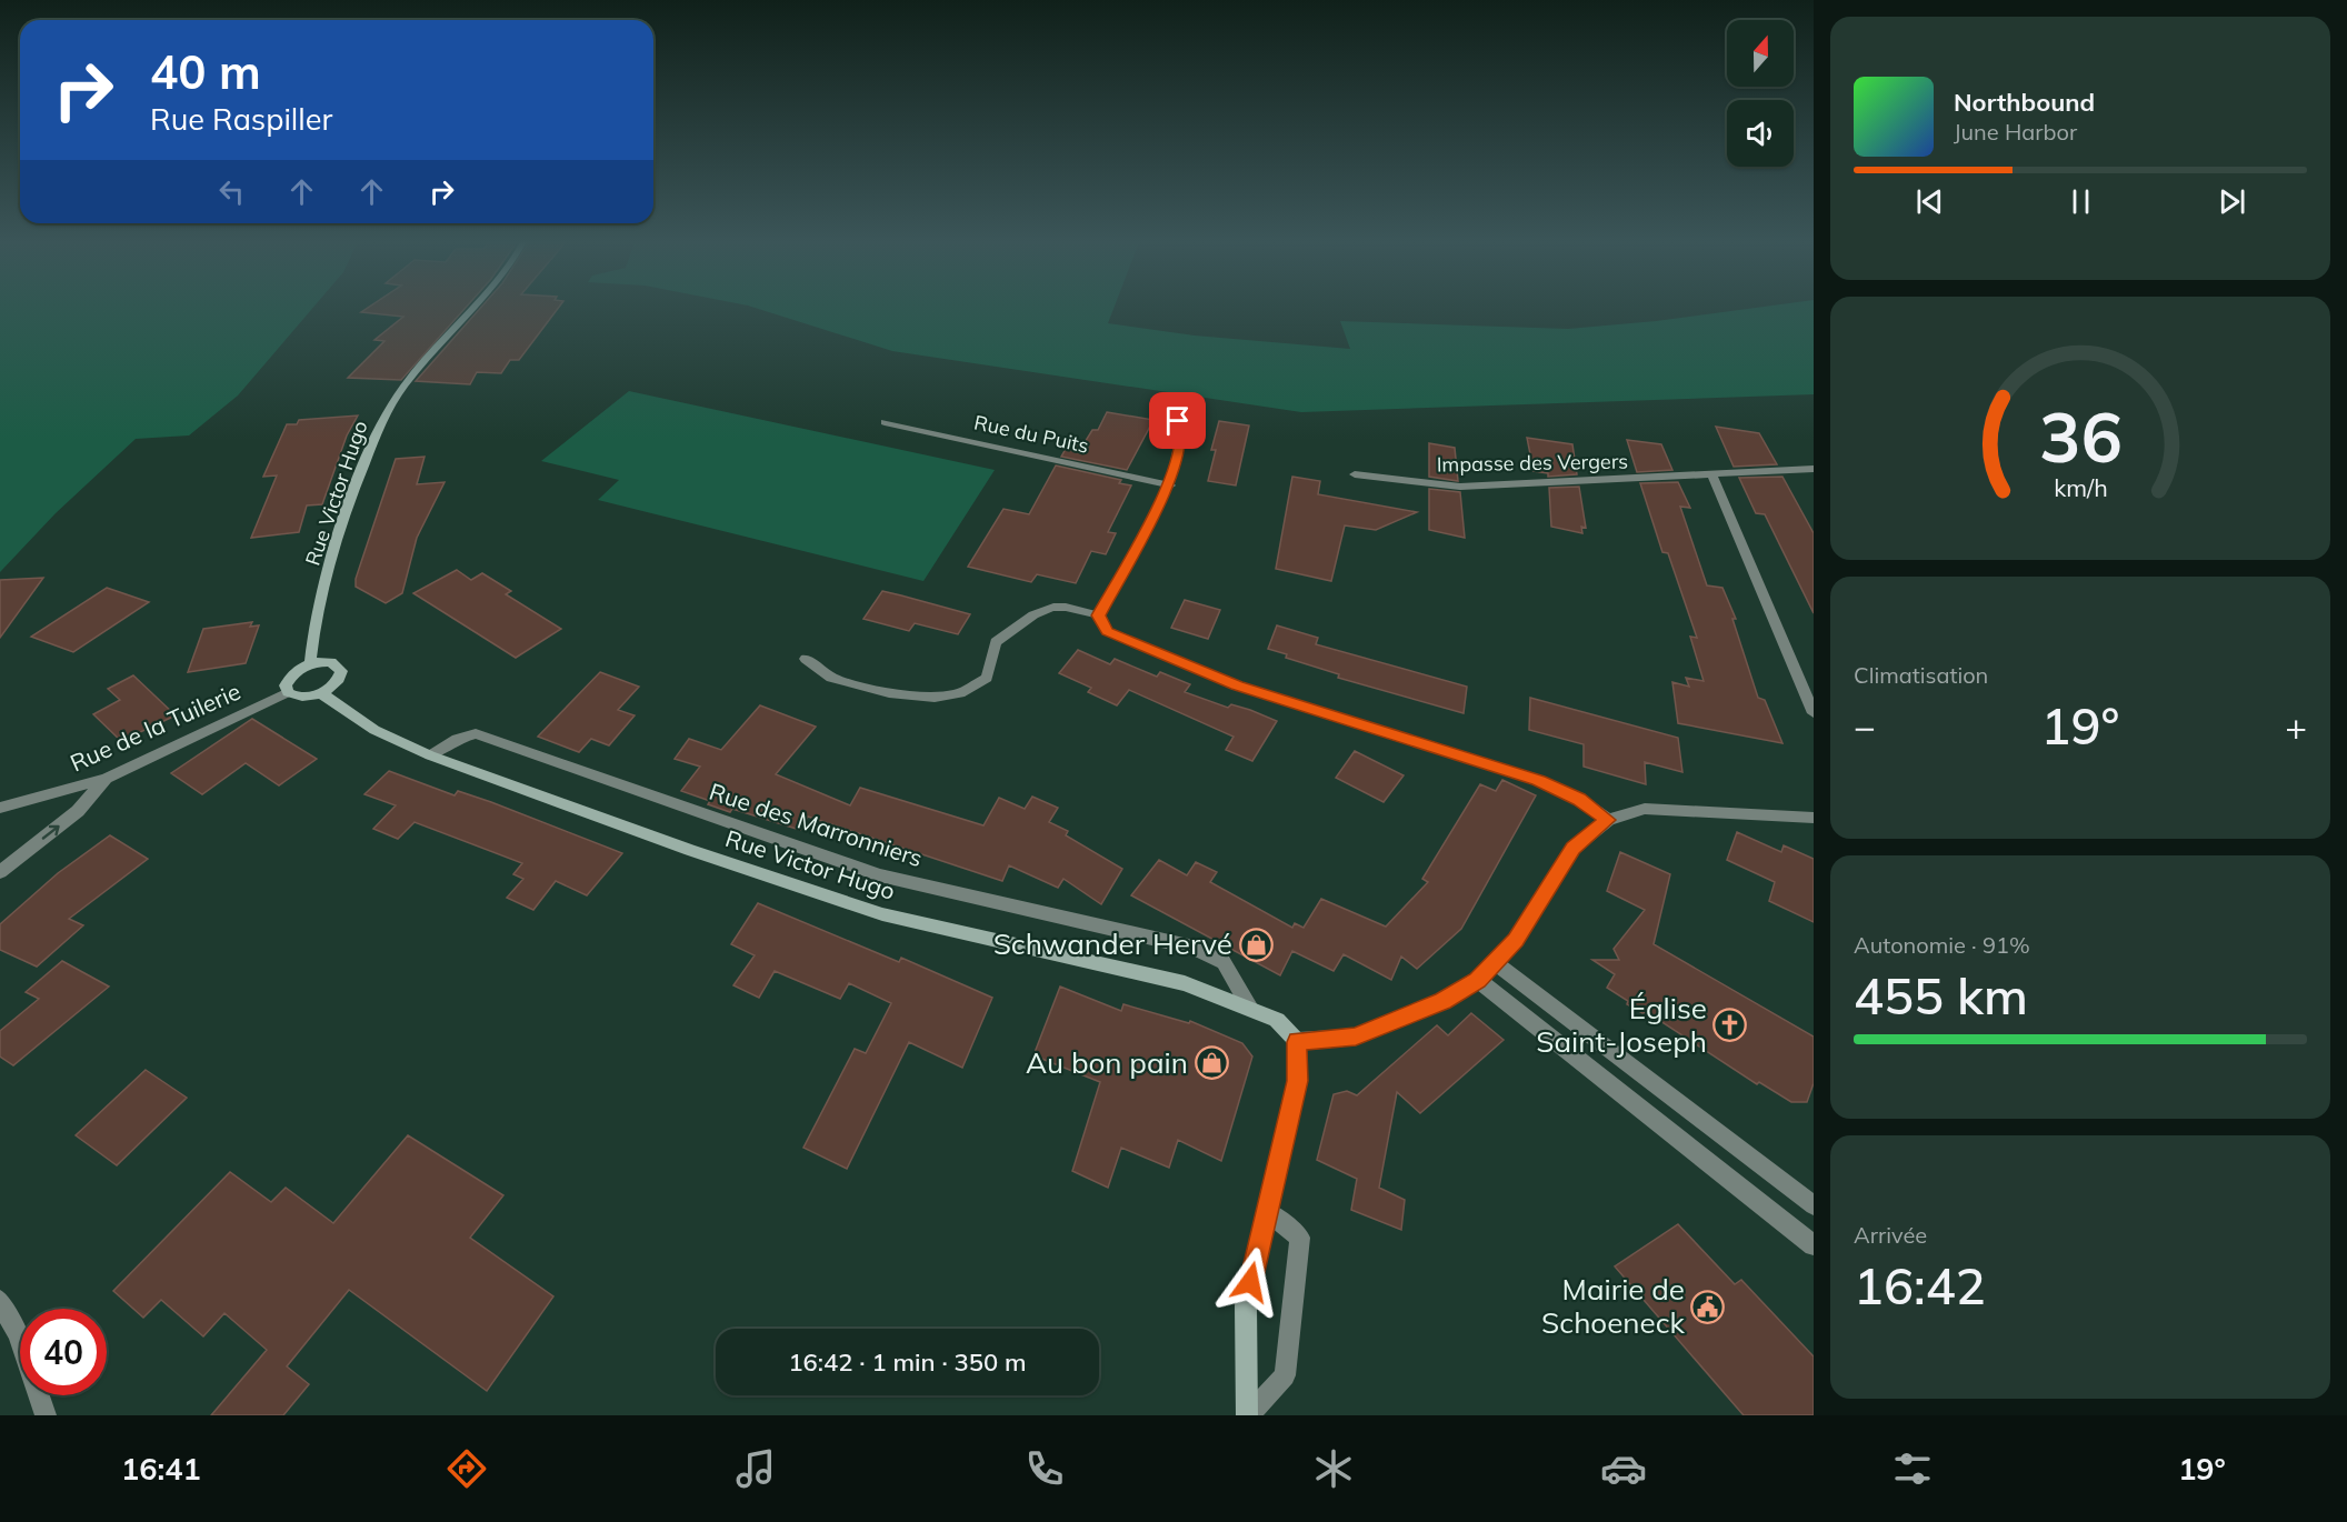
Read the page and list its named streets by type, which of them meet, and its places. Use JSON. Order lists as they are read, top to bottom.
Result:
{
  "streets": {
    "street": [
      "Rue du Puits",
      "Impasse des Vergers",
      "Rue Victor Hugo",
      "Rue de la Tuilerie",
      "Rue des Marronniers"
    ]
  },
  "crossings": [
    ["Rue Victor Hugo", "Rue des Marronniers"]
  ],
  "places": {
    "shop": ["Schwander Hervé", "Au bon pain"],
    "church": ["Église Saint-Joseph"],
    "public building": ["Mairie de Schoeneck"]
  },
  "north": "top",
  "page": {
    "turn": ["40 m", "Rue Raspiller"],
    "song": ["Northbound", "June Harbor"],
    "tile": [
      "Climatisation",
      ["Autonomie · 91%", "455 km"],
      ["Arrivée", "16:42"]
    ],
    "heat": ["−", "19°", "+"],
    "limit": "40",
    "trip": "16:42 · 1 min · 350 m",
    "tabs": ["16:41", "19°"],
    "gauge": ["36", "km/h"]
  }
}
